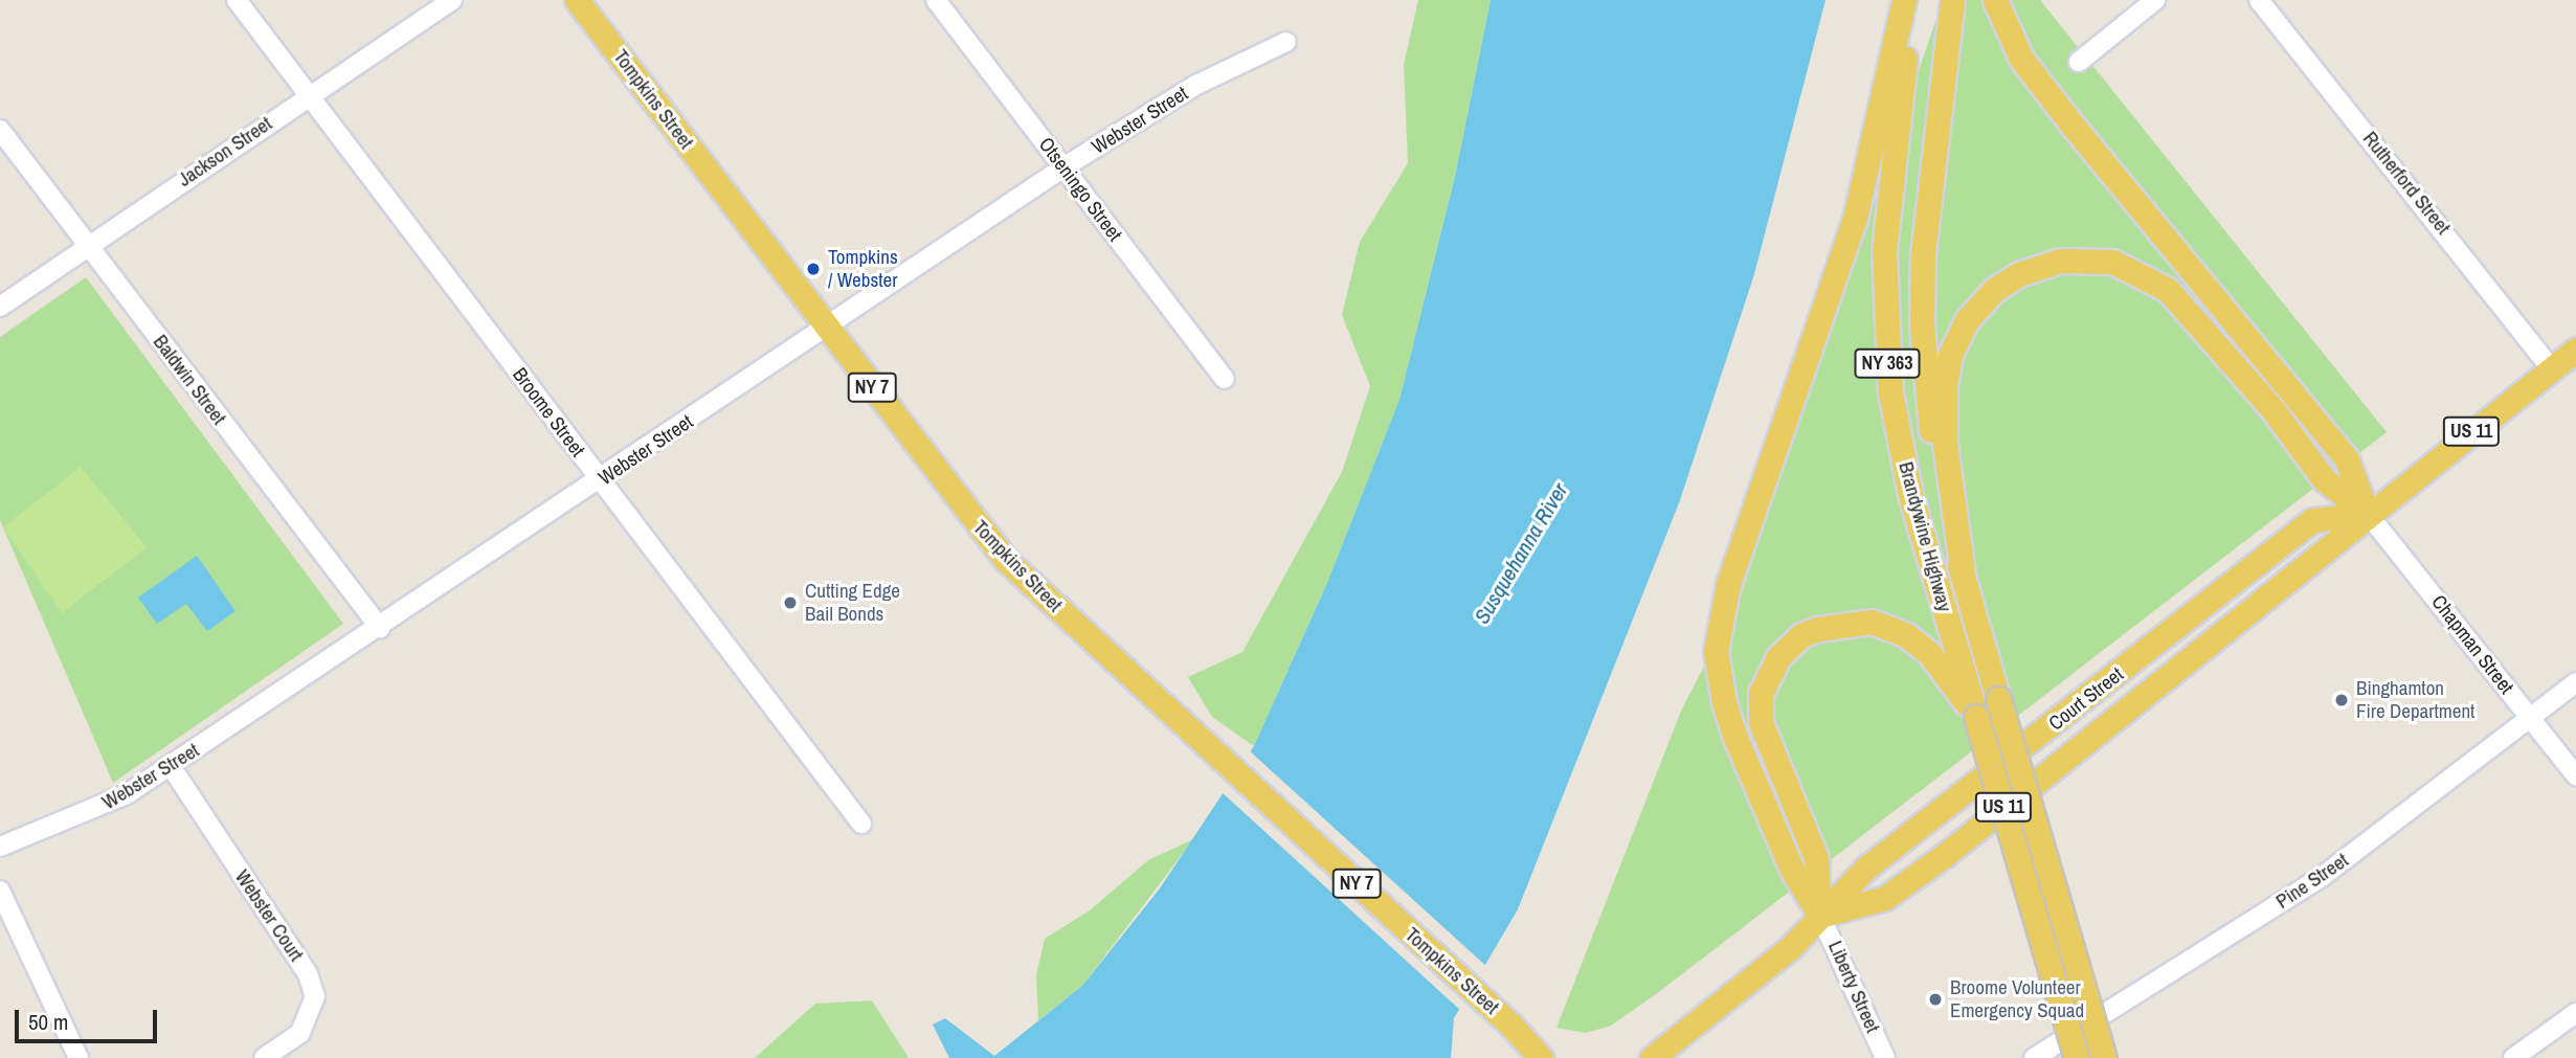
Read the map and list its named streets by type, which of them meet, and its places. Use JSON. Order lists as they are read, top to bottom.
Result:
{
  "streets": {
    "main road": [
      "Tompkins Street",
      "NY 363",
      "NY 7",
      "US 11",
      "Brandywine Highway",
      "Court Street"
    ],
    "street": [
      "Webster Street",
      "Jackson Street",
      "Rutherford Street",
      "Otseningo Street",
      "Baldwin Street",
      "Broome Street",
      "Chapman Street",
      "Pine Street",
      "Webster Court",
      "Liberty Street"
    ]
  },
  "crossings": [
    ["Tompkins Street", "Webster Street"],
    ["Webster Street", "Otseningo Street"],
    ["Webster Street", "Baldwin Street"],
    ["Webster Street", "Broome Street"],
    ["Webster Street", "Webster Court"],
    ["Jackson Street", "Baldwin Street"],
    ["Jackson Street", "Broome Street"],
    ["Rutherford Street", "Court Street"],
    ["Chapman Street", "Court Street"],
    ["Chapman Street", "Pine Street"],
    ["Court Street", "Liberty Street"]
  ],
  "water": ["Susquehanna River"],
  "places": [
    "Tompkins / Webster",
    "Cutting Edge Bail Bonds",
    "Binghamton Fire Department",
    "Broome Volunteer Emergency Squad"
  ],
  "scale_bar": "50 m"
}
